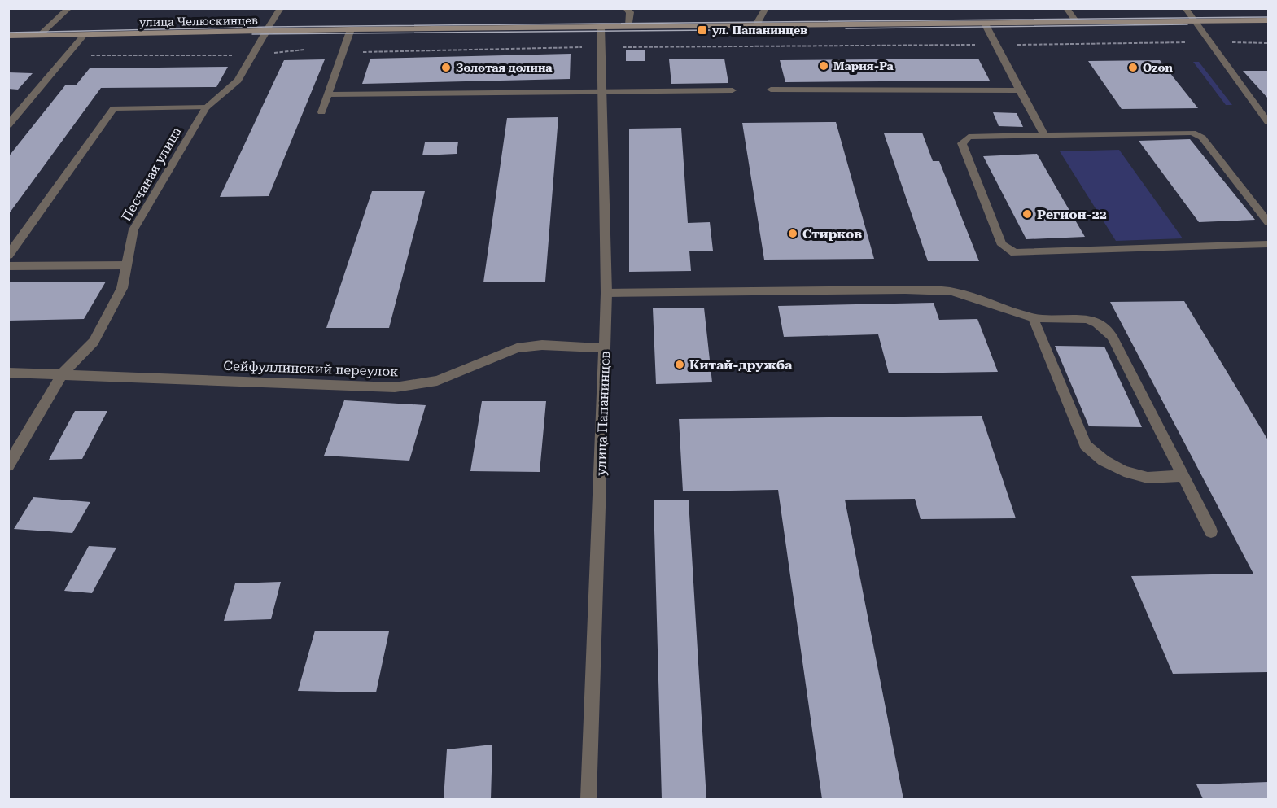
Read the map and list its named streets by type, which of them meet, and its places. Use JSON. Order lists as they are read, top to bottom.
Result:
{
  "streets": {
    "main road": ["улица Челюскинцев"],
    "street": ["Песчаная улица", "Сейфуллинский переулок", "улица Папанинцев"]
  },
  "crossings": [
    ["улица Челюскинцев", "Песчаная улица"],
    ["улица Челюскинцев", "улица Папанинцев"],
    ["Песчаная улица", "Сейфуллинский переулок"],
    ["Сейфуллинский переулок", "улица Папанинцев"]
  ],
  "places": {
    "transit": ["ул. Папанинцев"],
    "other": [
      "Мария-Ра",
      "Золотая долина",
      "Ozon",
      "Регион-22",
      "Стирков",
      "Китай-дружба"
    ]
  }
}
